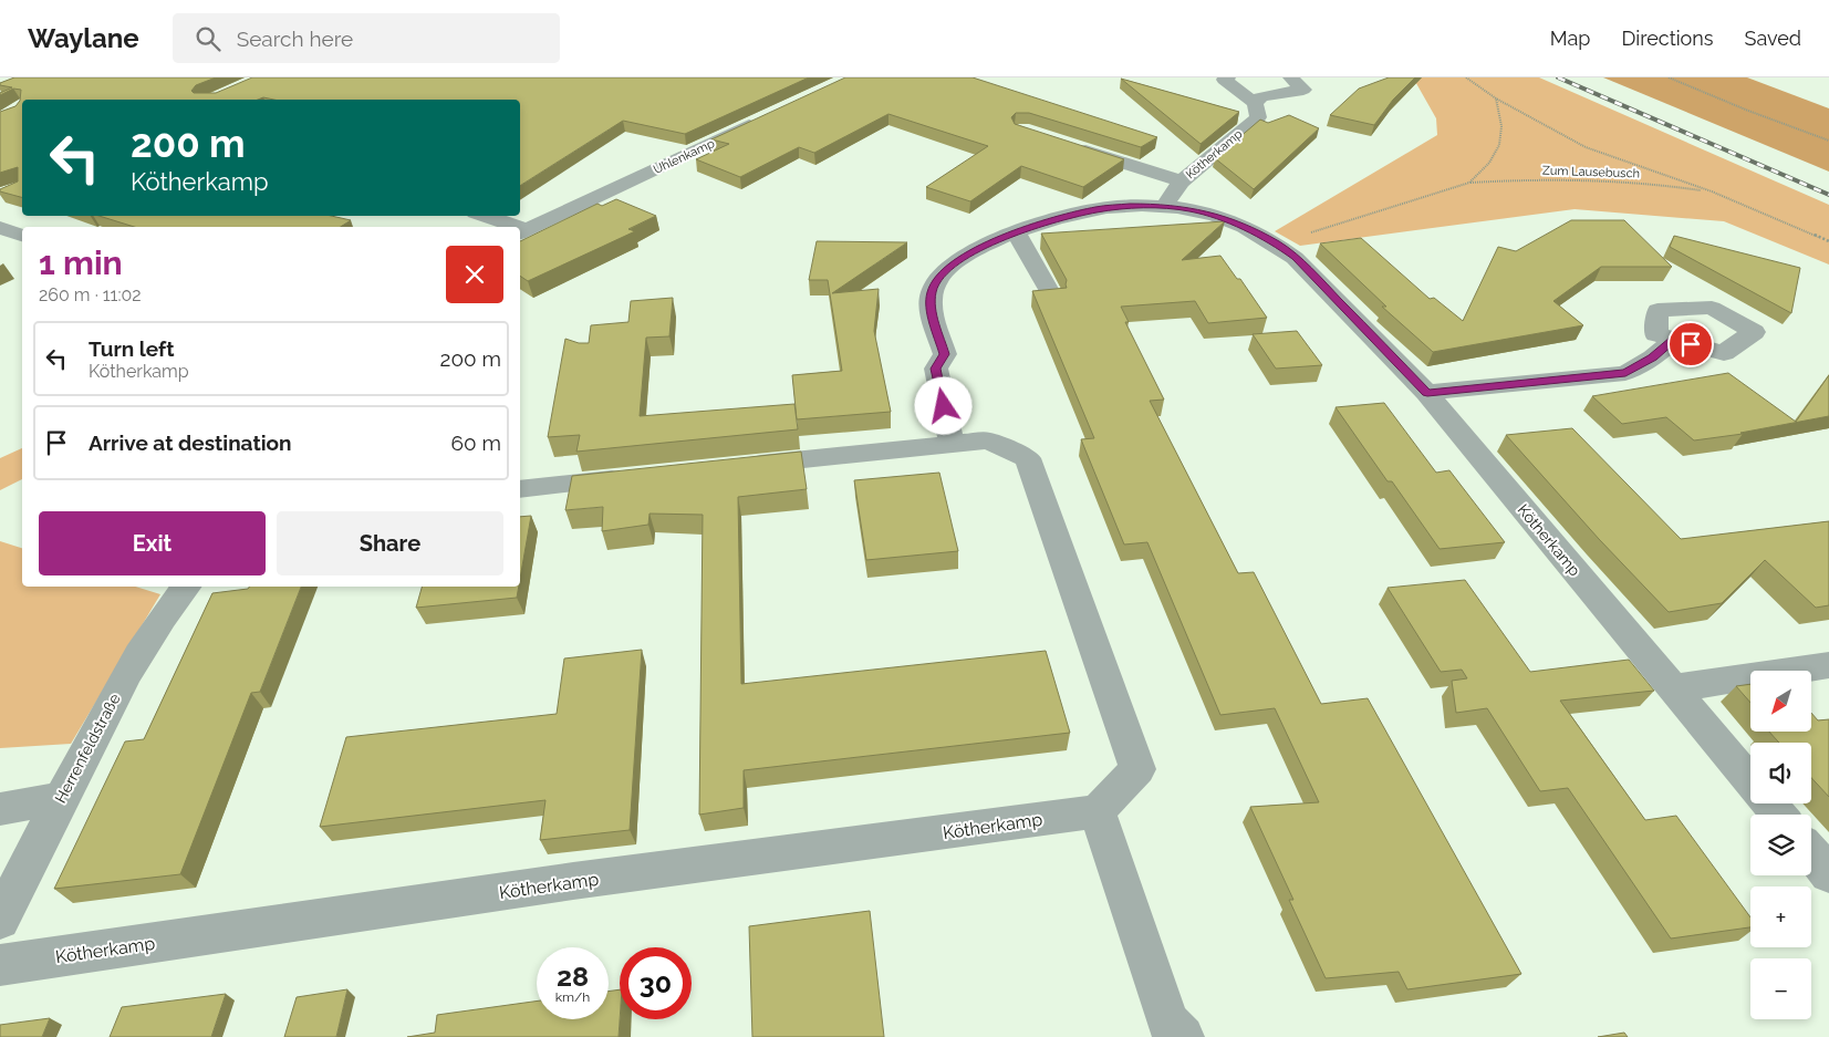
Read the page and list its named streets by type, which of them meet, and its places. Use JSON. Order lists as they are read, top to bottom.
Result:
{
  "streets": {
    "street": ["Kötherkamp", "Uhlenkamp", "Herrenfeldstraße"],
    "path": ["Zum Lausebusch"]
  },
  "crossings": [
    ["Kötherkamp", "Zum Lausebusch"]
  ],
  "north": "bottom left",
  "page": {
    "header": "Waylane",
    "search": "Search here",
    "nav": ["Map", "Directions", "Saved"],
    "turn": ["200 m", "Kötherkamp"],
    "heading": ["1 min", "260 m · 11:02"],
    "list": [
      {
        "name": "Turn left",
        "note": "Kötherkamp",
        "value": "200 m"
      },
      {
        "name": "Arrive at destination",
        "value": "60 m"
      }
    ],
    "buttons": ["Exit", "Share"],
    "map_buttons": ["+", "−"],
    "speed": "28 km/h",
    "limit": "30"
  }
}
